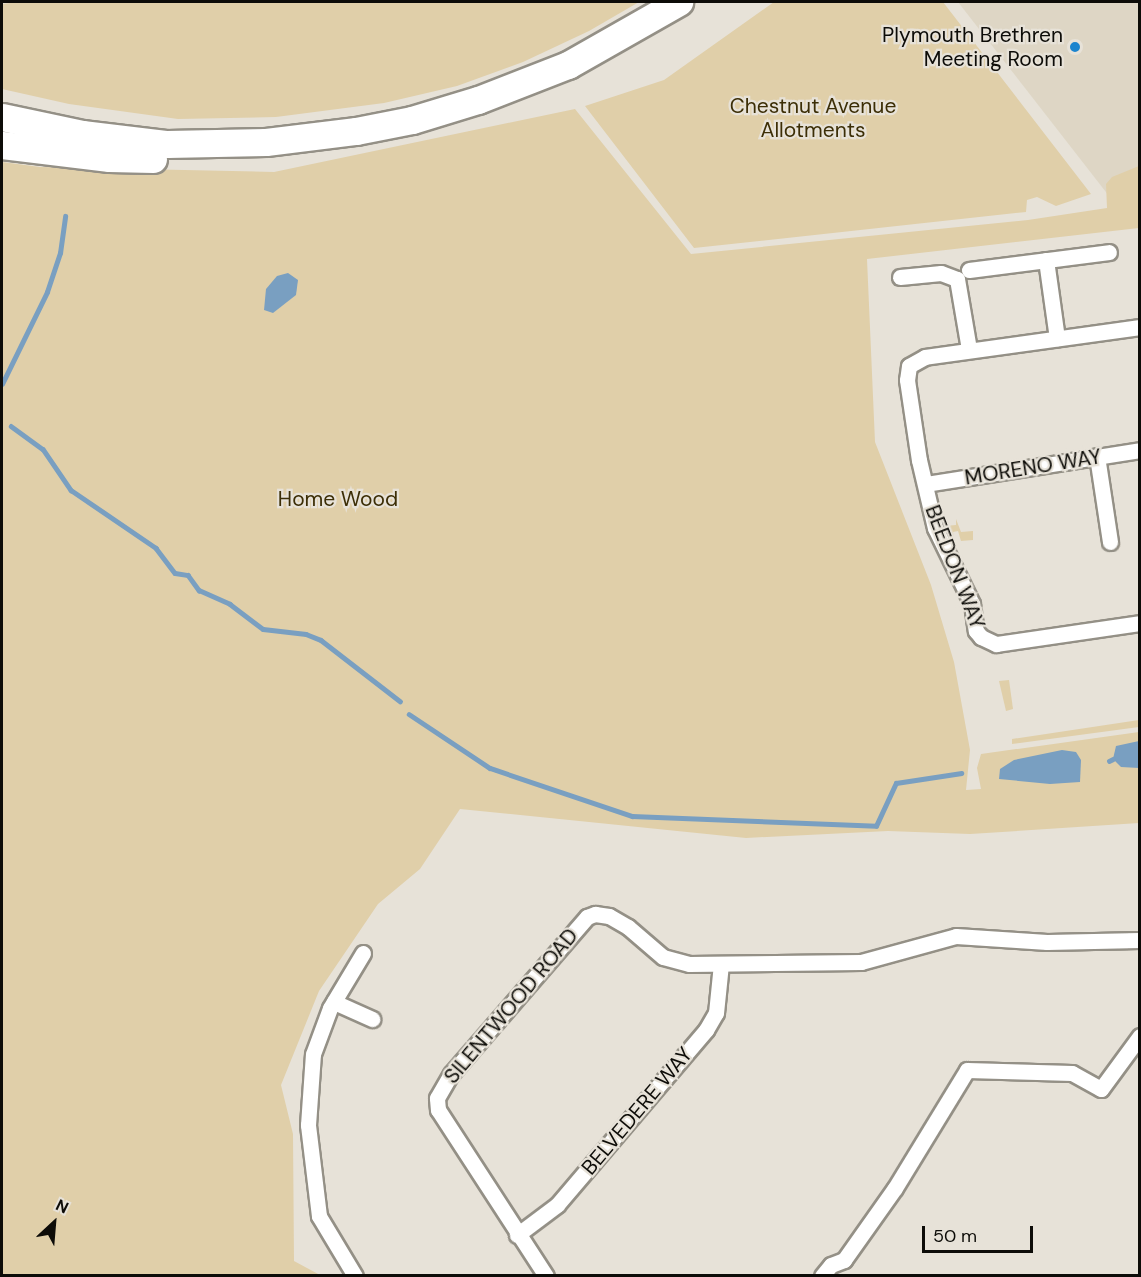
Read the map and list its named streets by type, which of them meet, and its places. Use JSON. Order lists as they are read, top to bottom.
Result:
{
  "streets": {
    "street": [
      "MORENO WAY",
      "BEEDON WAY",
      "SILENTWOOD ROAD",
      "BELVEDERE WAY"
    ]
  },
  "crossings": [
    ["MORENO WAY", "BEEDON WAY"],
    ["SILENTWOOD ROAD", "BELVEDERE WAY"]
  ],
  "parks": ["Chestnut Avenue Allotments", "Home Wood"],
  "places": ["Plymouth Brethren Meeting Room"],
  "scale_bar": "50 m",
  "north": "top right"
}
